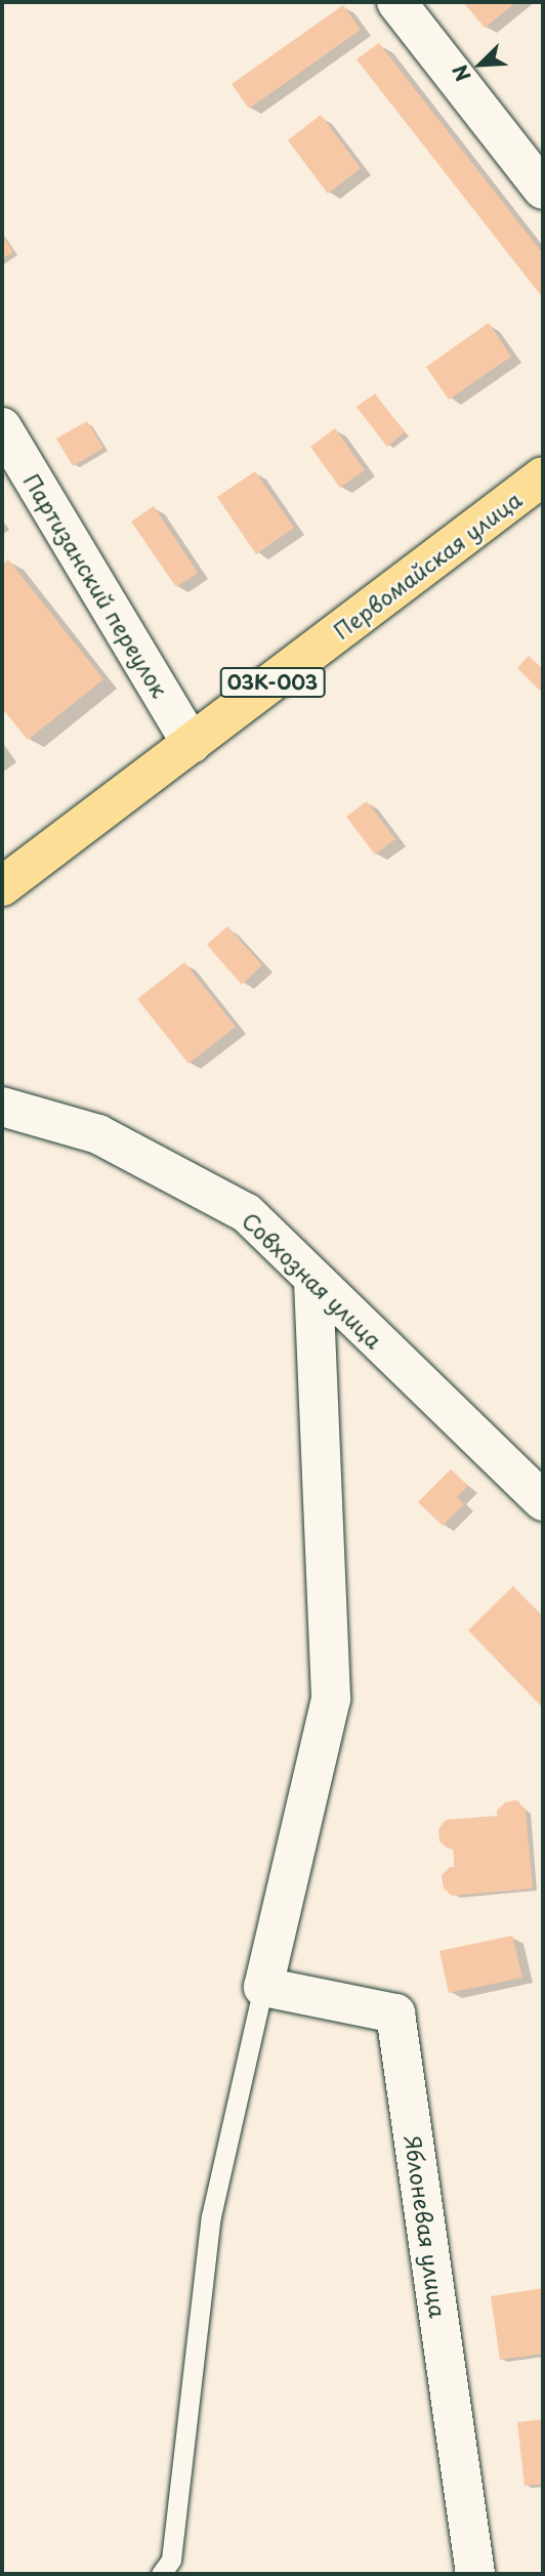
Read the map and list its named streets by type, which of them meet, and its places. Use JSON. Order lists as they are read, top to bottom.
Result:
{
  "streets": {
    "main road": ["Первомайская улица", "03К-003"],
    "street": ["Партизанский переулок", "Совхозная улица", "Яблоневая улица"]
  },
  "crossings": [
    ["Первомайская улица", "Партизанский переулок"]
  ],
  "north": "bottom left"
}
